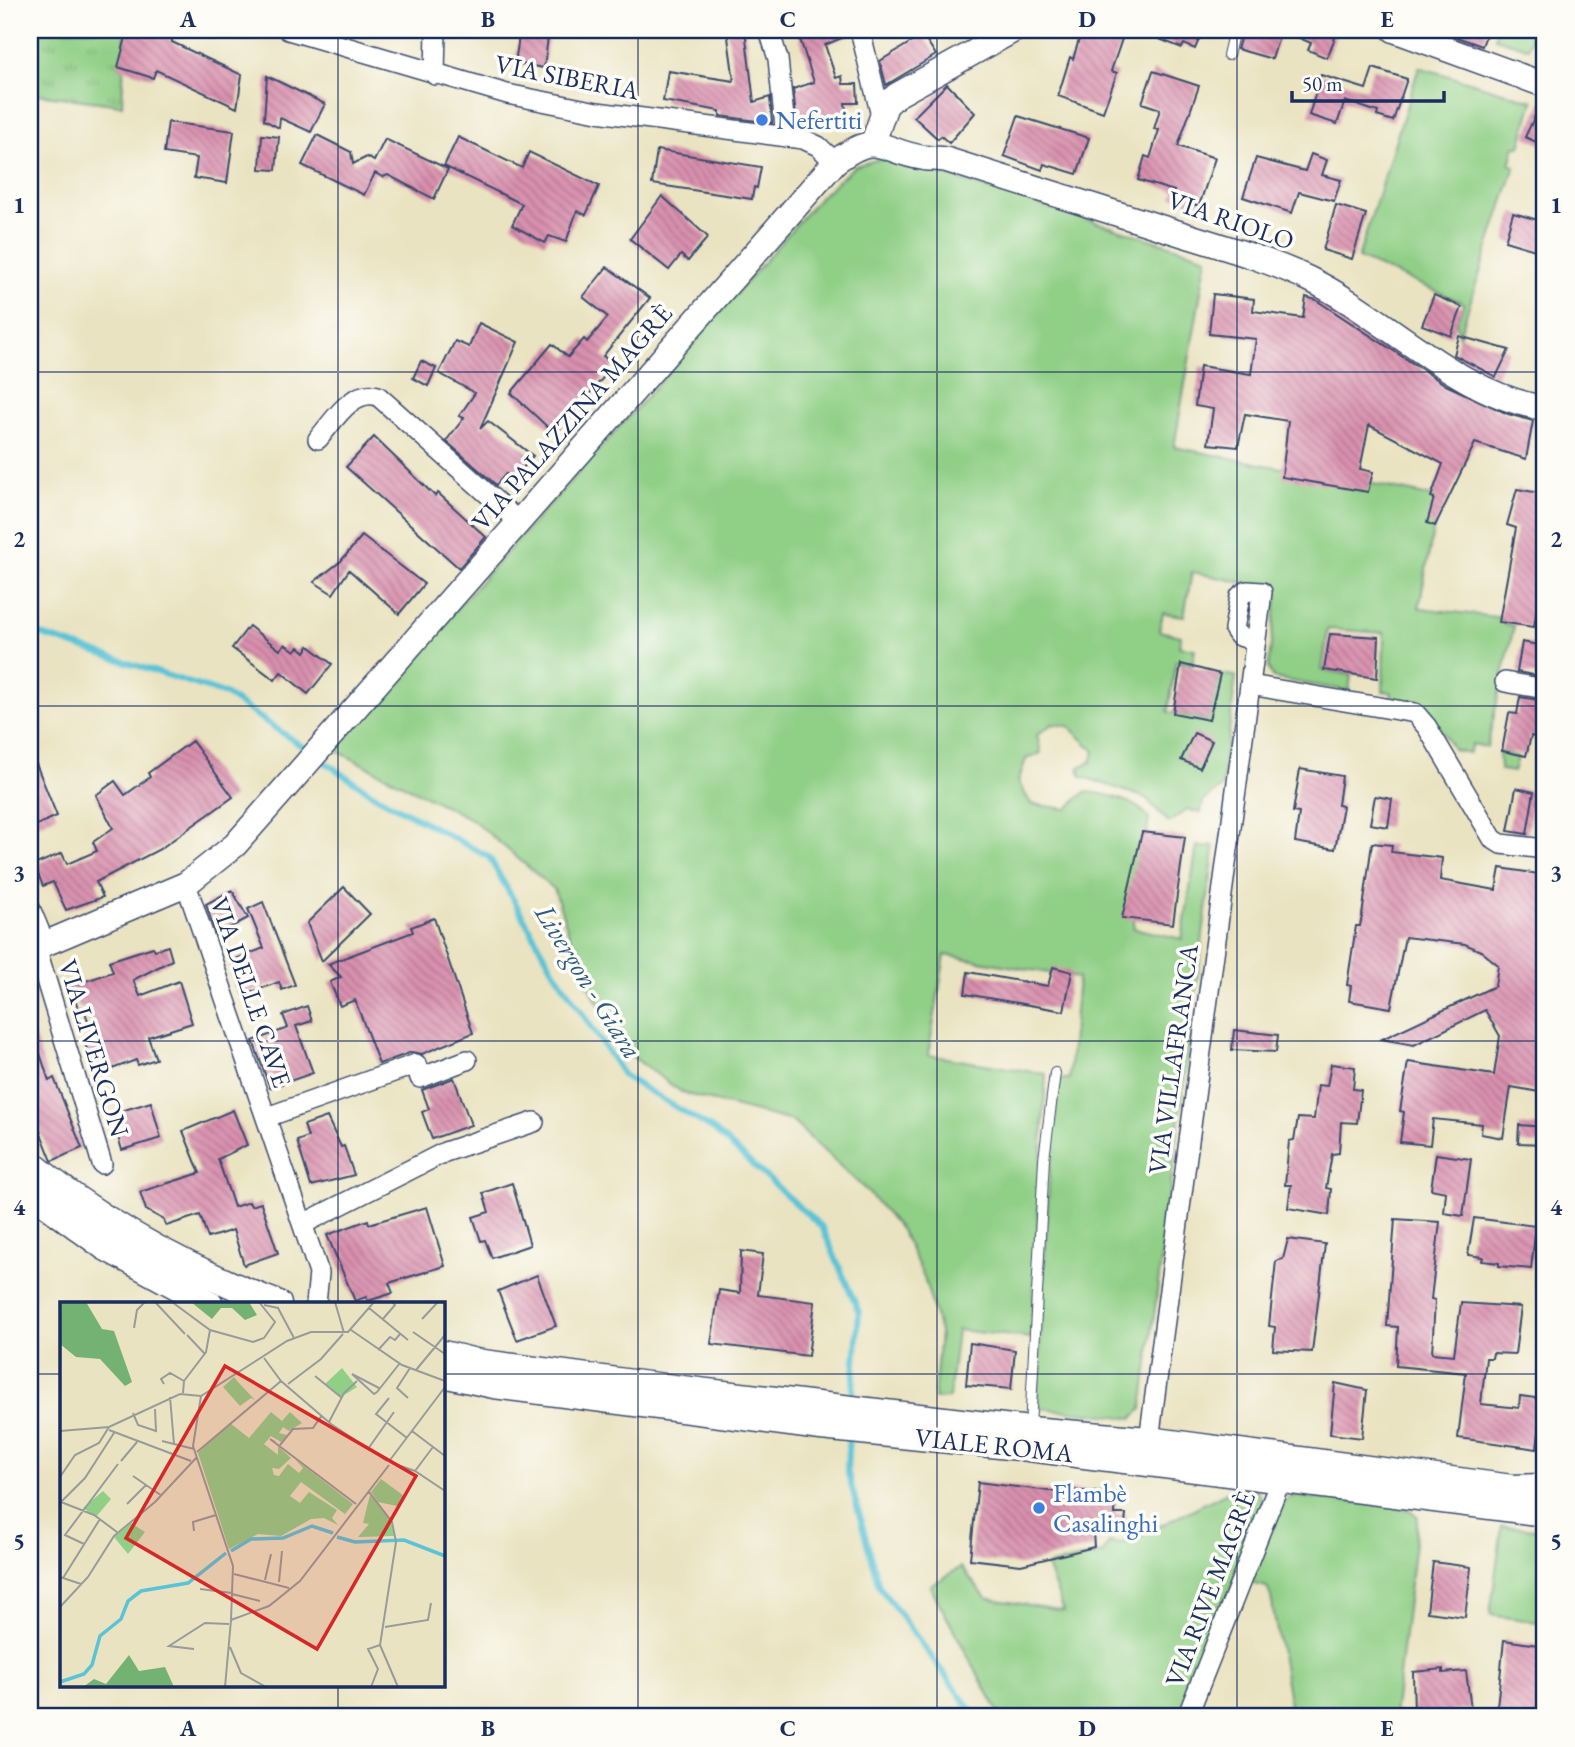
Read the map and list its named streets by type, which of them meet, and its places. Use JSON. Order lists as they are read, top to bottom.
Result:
{
  "streets": {
    "main road": ["VIALE ROMA"],
    "street": [
      "VIA SIBERIA",
      "VIA RIOLO",
      "VIA PALAZZINA MAGRÈ",
      "VIA DELLE CAVE",
      "VIA LIVERGON",
      "VIA VILLAFRANCA",
      "VIA RIVE MAGRÈ"
    ]
  },
  "crossings": [
    ["VIA SIBERIA", "VIA PALAZZINA MAGRÈ"],
    ["VIA RIOLO", "VIA PALAZZINA MAGRÈ"],
    ["VIA PALAZZINA MAGRÈ", "VIA DELLE CAVE"],
    ["VIA PALAZZINA MAGRÈ", "VIA LIVERGON"],
    ["VIA VILLAFRANCA", "VIALE ROMA"],
    ["VIALE ROMA", "VIA RIVE MAGRÈ"]
  ],
  "water": ["Livergon - Giara"],
  "places": ["Nefertiti", "Flambè Casalinghi"],
  "scale_bar": "50 m",
  "grid": {
    "columns": [
      "A",
      "B",
      "C",
      "D",
      "E"
    ],
    "rows": [
      "1",
      "2",
      "3",
      "4",
      "5"
    ]
  }
}
